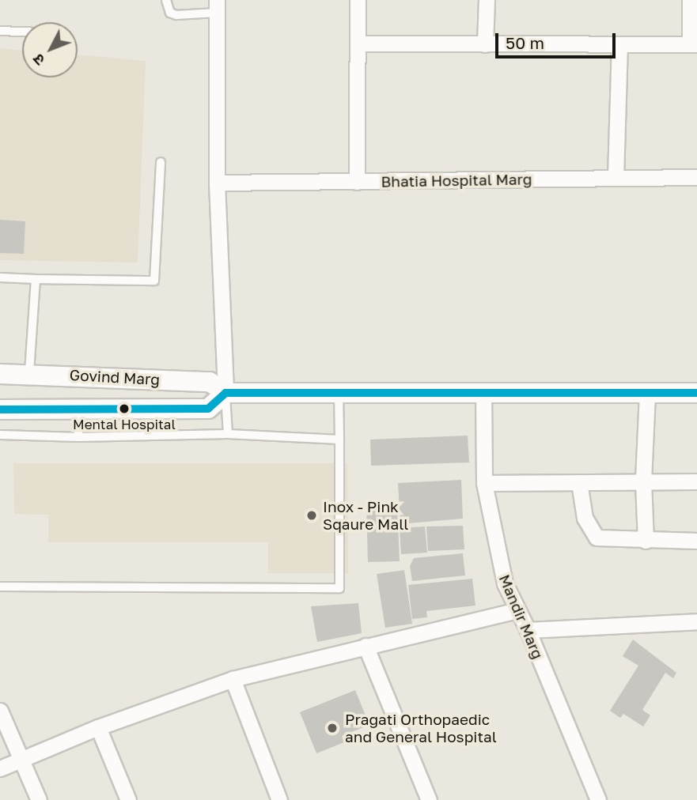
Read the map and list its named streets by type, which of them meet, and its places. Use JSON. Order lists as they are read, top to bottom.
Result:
{
  "streets": {
    "street": ["Bhatia Hospital Marg", "Govind Marg", "Mandir Marg"]
  },
  "crossings": [
    ["Govind Marg", "Mandir Marg"]
  ],
  "places": ["Mental Hospital", "Inox - Pink Sqaure Mall", "Pragati Orthopaedic and General Hospital"],
  "scale_bar": "50 m",
  "north": "bottom left"
}
